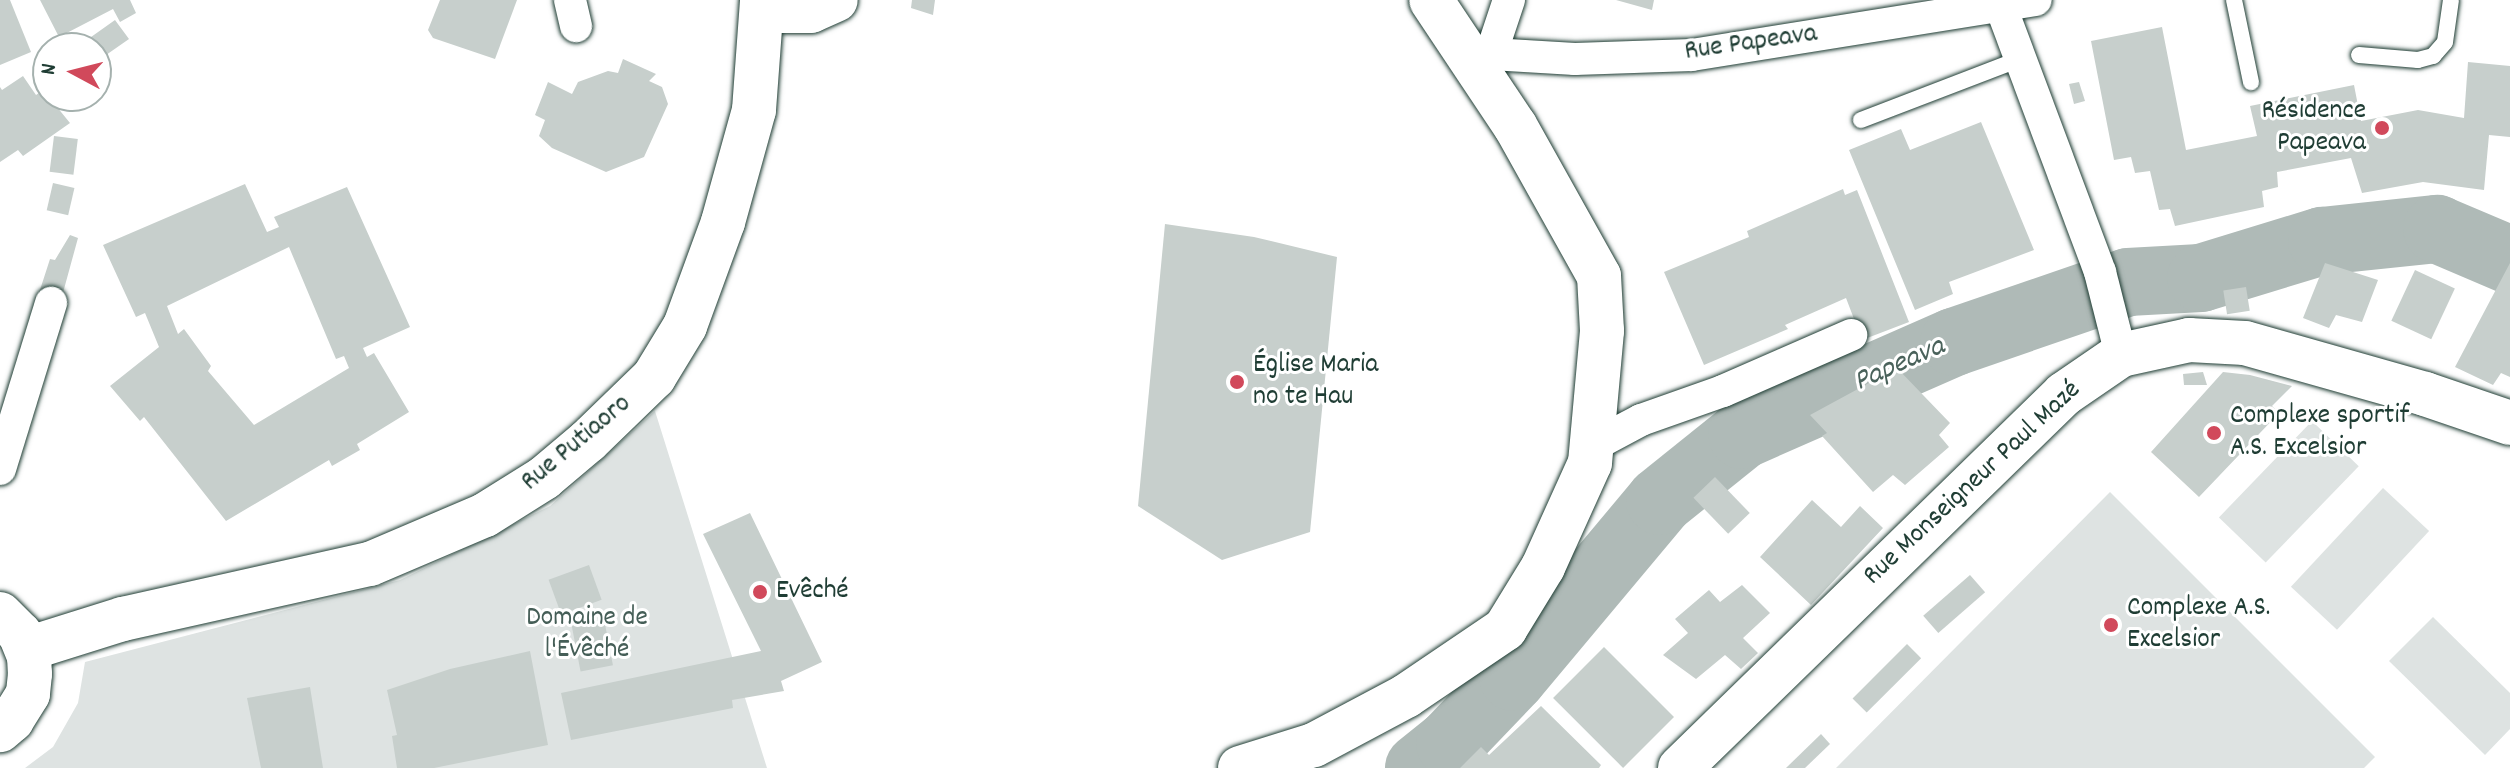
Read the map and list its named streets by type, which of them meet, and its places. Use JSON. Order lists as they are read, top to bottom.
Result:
{
  "streets": {
    "main road": ["Rue Putiaoro", "Rue Monseigneur Paul Mazé"],
    "street": ["Rue Papeava"]
  },
  "water": ["Papeava"],
  "parks": ["Domaine de l'Évêché"],
  "places": [
    "Résidence Papeava",
    "Église Maria no te Hau",
    "Complexe sportif A.S. Excelsior",
    "Evêché",
    "Complexe A.S. Excelsior"
  ],
  "north": "left"
}
